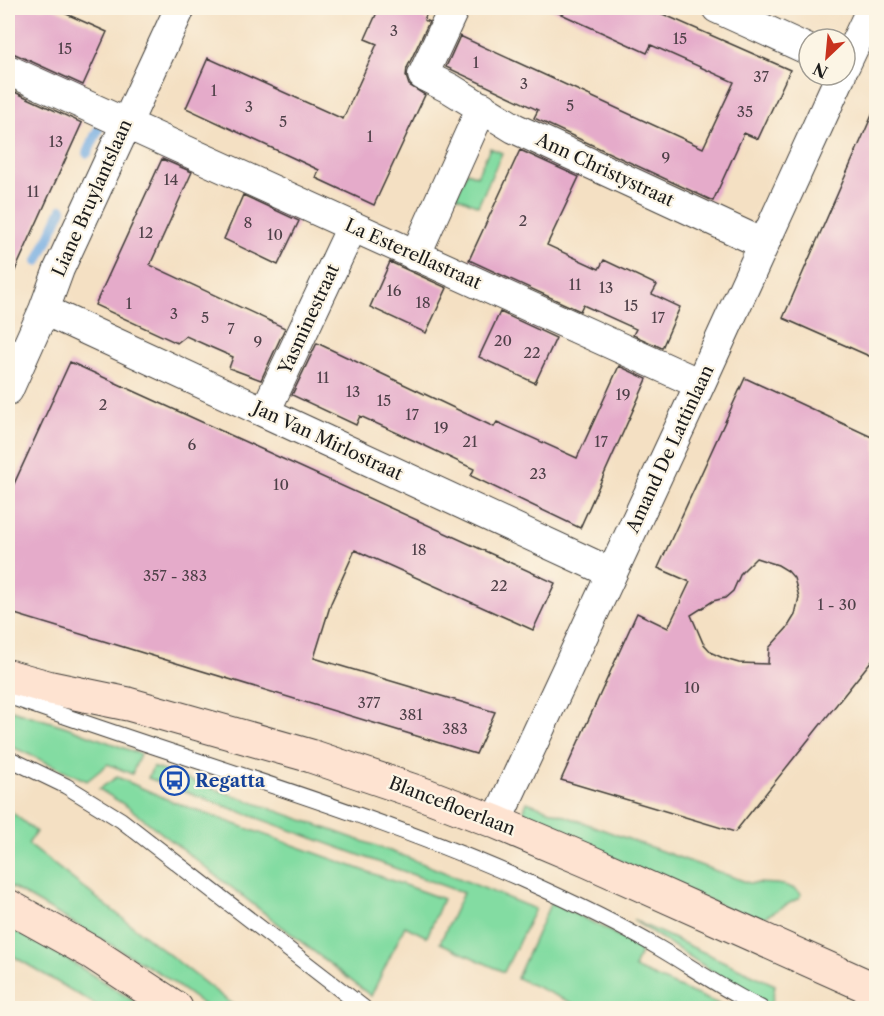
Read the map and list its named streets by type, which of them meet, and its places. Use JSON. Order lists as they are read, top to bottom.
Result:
{
  "streets": {
    "main road": ["Blancefloerlaan"],
    "street": [
      "Ann Christystraat",
      "Liane Bruylantslaan",
      "La Esterellastraat",
      "Yasminestraat",
      "Jan Van Mirlostraat",
      "Amand De Lattinlaan"
    ]
  },
  "crossings": [
    ["Ann Christystraat", "Amand De Lattinlaan"],
    ["Liane Bruylantslaan", "La Esterellastraat"],
    ["Liane Bruylantslaan", "Jan Van Mirlostraat"],
    ["La Esterellastraat", "Yasminestraat"],
    ["La Esterellastraat", "Amand De Lattinlaan"],
    ["Yasminestraat", "Jan Van Mirlostraat"],
    ["Jan Van Mirlostraat", "Amand De Lattinlaan"],
    ["Amand De Lattinlaan", "Blancefloerlaan"]
  ],
  "places": {
    "bus stop": ["Regatta"]
  },
  "house_numbers": [
    "3",
    "15",
    "15",
    "1",
    "37",
    "3",
    "1",
    "5",
    "3",
    "35",
    "5",
    "1",
    "13",
    "9",
    "14",
    "11",
    "2",
    "8",
    "12",
    "10",
    "11",
    "13",
    "16",
    "18",
    "1",
    "15",
    "3",
    "5",
    "17",
    "7",
    "20",
    "9",
    "22",
    "11",
    "13",
    "19",
    "15",
    "2",
    "17",
    "19",
    "21",
    "17",
    "6",
    "23",
    "10",
    "18",
    "357 - 383",
    "22",
    "1 - 30",
    "10",
    "377",
    "381",
    "383"
  ],
  "north": "bottom left"
}
